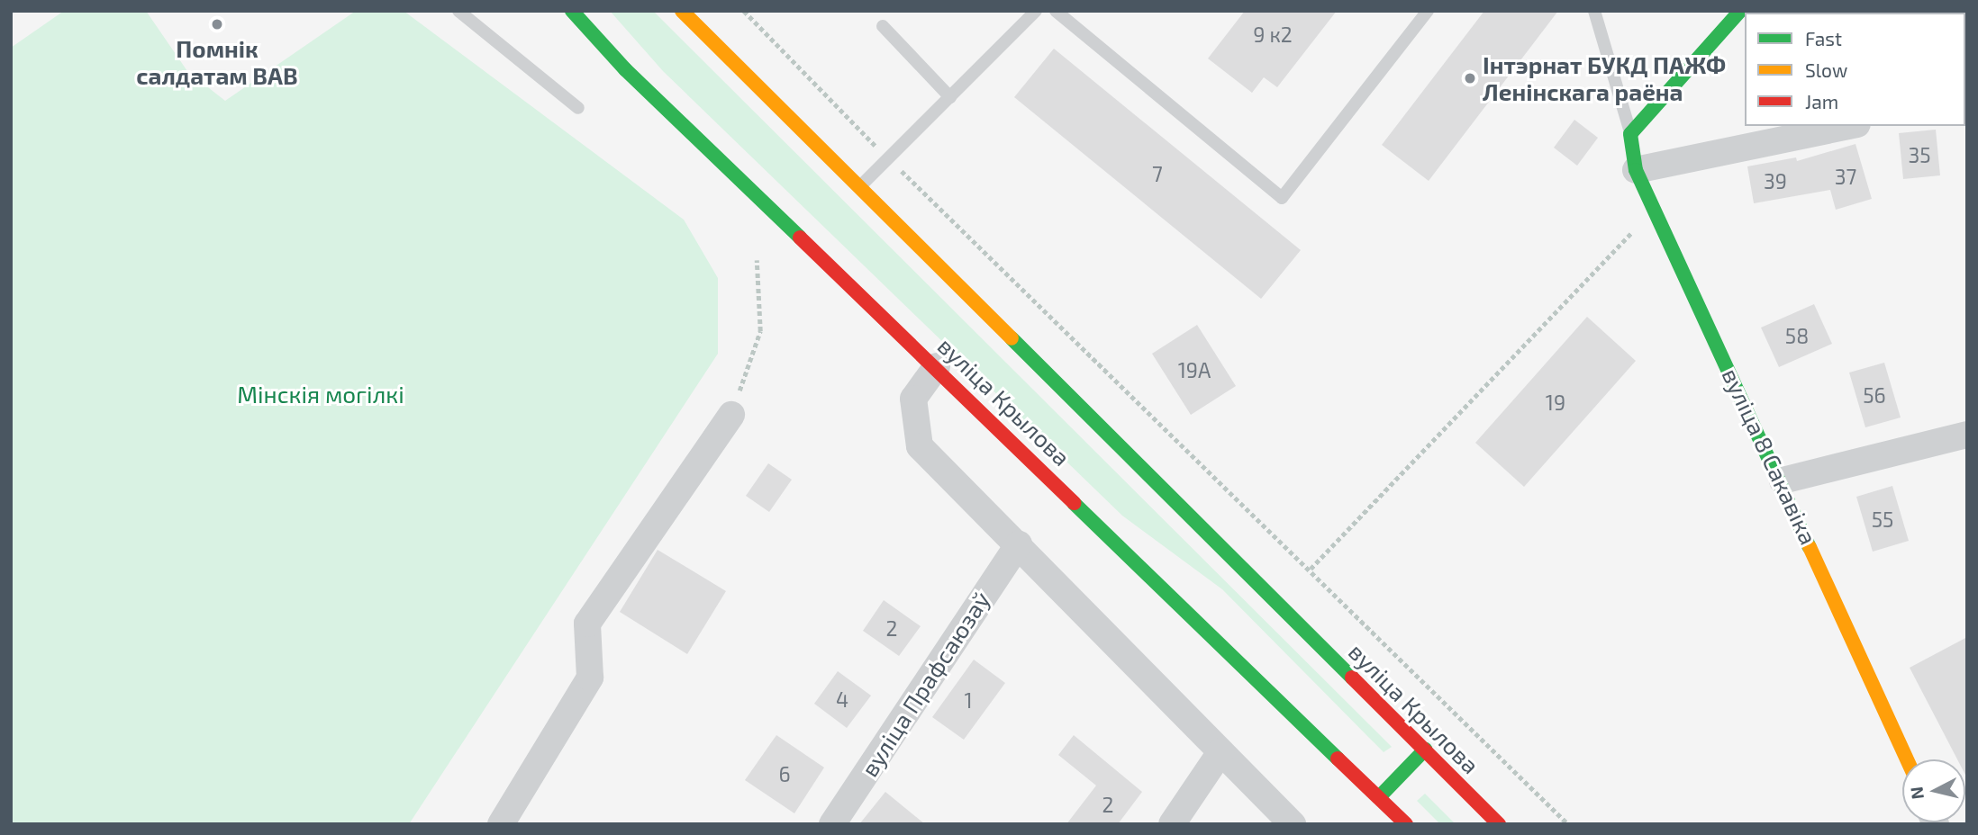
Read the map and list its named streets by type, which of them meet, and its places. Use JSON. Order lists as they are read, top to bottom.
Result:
{
  "streets": {
    "main road": ["вуліца Крылова", "вуліца 8 Сакавіка"],
    "street": ["вуліца Прафсаюзаў"]
  },
  "parks": ["Мінскія могілкі"],
  "places": ["Помнік салдатам ВАВ", "Інтэрнат БУКД ПАЖФ Ленінскага раёна"],
  "house_numbers": [
    "9 к2",
    "35",
    "7",
    "37",
    "39",
    "58",
    "19А",
    "56",
    "19",
    "55",
    "2",
    "4",
    "1",
    "6",
    "2"
  ],
  "legend": ["Fast", "Slow", "Jam"],
  "north": "left"
}
